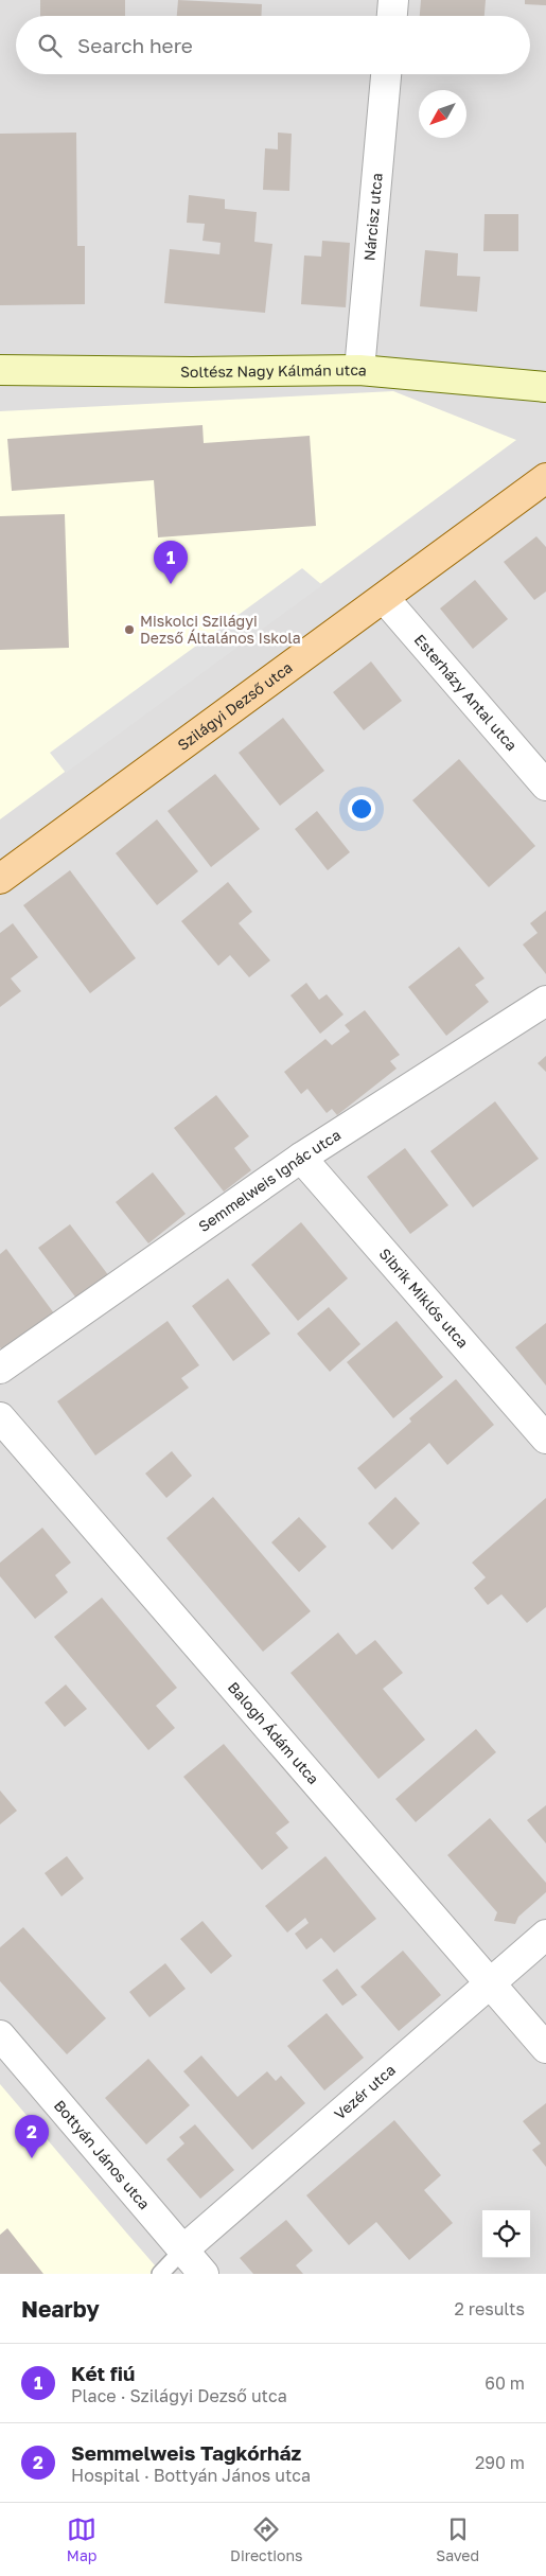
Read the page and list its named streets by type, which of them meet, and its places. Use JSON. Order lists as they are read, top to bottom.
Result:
{
  "streets": {
    "main road": ["Szilágyi Dezső utca"],
    "street": [
      "Nárcisz utca",
      "Soltész Nagy Kálmán utca",
      "Esterházy Antal utca",
      "Semmelweis Ignác utca",
      "Sibrik Miklós utca",
      "Balogh Ádám utca",
      "Vezér utca",
      "Bottyán János utca"
    ]
  },
  "crossings": [
    ["Nárcisz utca", "Soltész Nagy Kálmán utca"],
    ["Esterházy Antal utca", "Szilágyi Dezső utca"],
    ["Semmelweis Ignác utca", "Sibrik Miklós utca"],
    ["Balogh Ádám utca", "Vezér utca"],
    ["Vezér utca", "Bottyán János utca"]
  ],
  "places": ["Miskolci Szilágyi Dezső Általános Iskola"],
  "north": "bottom left",
  "page": {
    "search": "Search here",
    "pins": ["1", "2"],
    "heading": ["Nearby", "2 results"],
    "list": [
      {
        "mark": "1",
        "name": "Két fiú",
        "note": "Place · Szilágyi Dezső utca",
        "value": "60 m"
      },
      {
        "mark": "2",
        "name": "Semmelweis Tagkórház",
        "note": "Hospital · Bottyán János utca",
        "value": "290 m"
      }
    ],
    "nav": ["Map", "Directions", "Saved"]
  }
}
